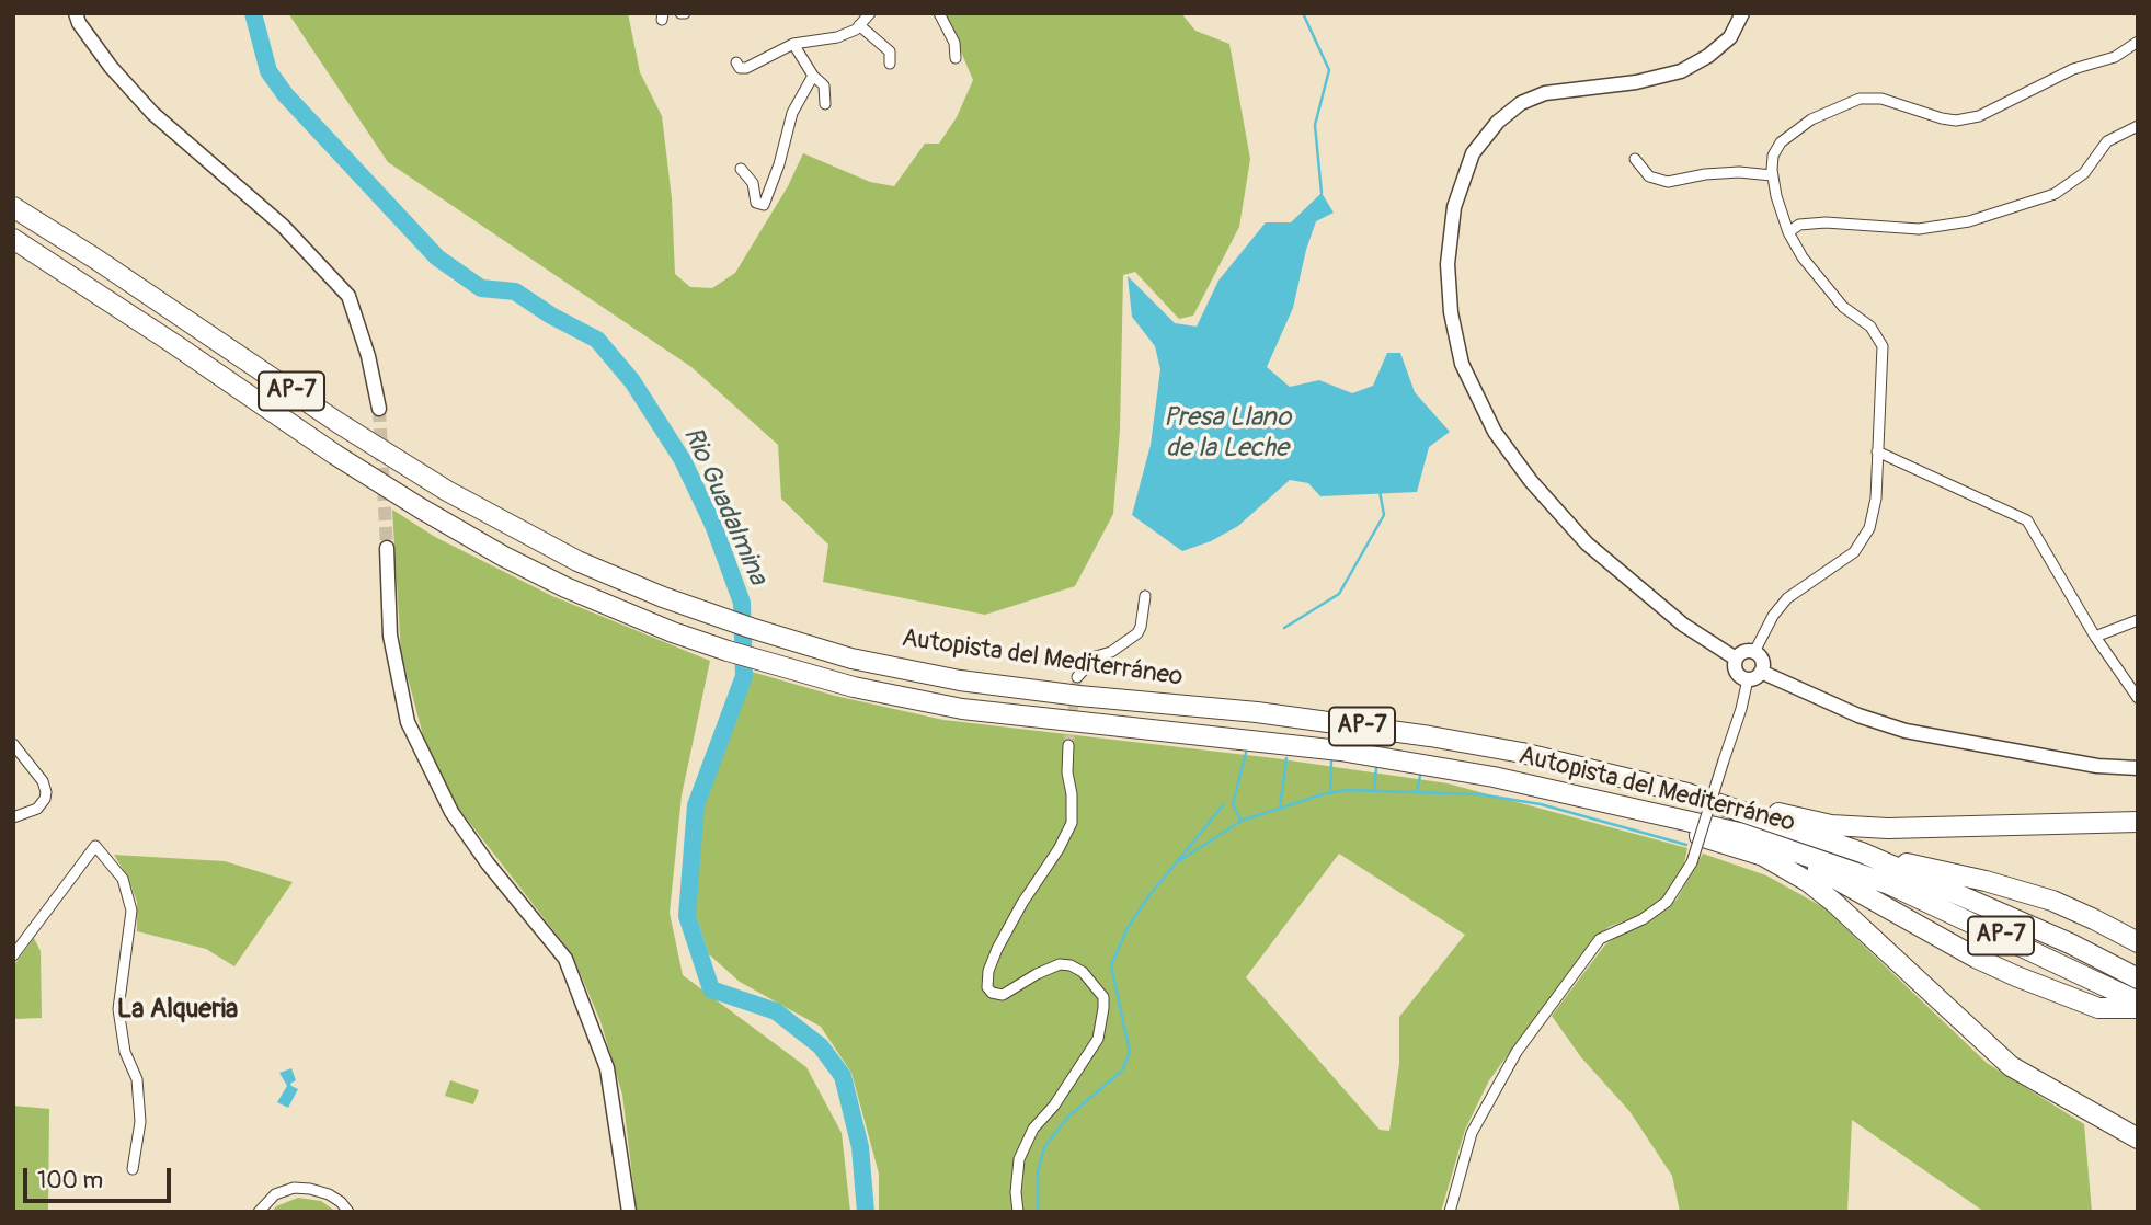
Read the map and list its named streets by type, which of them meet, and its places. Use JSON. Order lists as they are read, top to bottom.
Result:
{
  "streets": {
    "highway": ["AP-7", "Autopista del Mediterráneo"]
  },
  "districts": ["La Alqueria"],
  "water": ["Presa Llano de la Leche", "Rio Guadalmina"],
  "scale_bar": "100 m"
}
